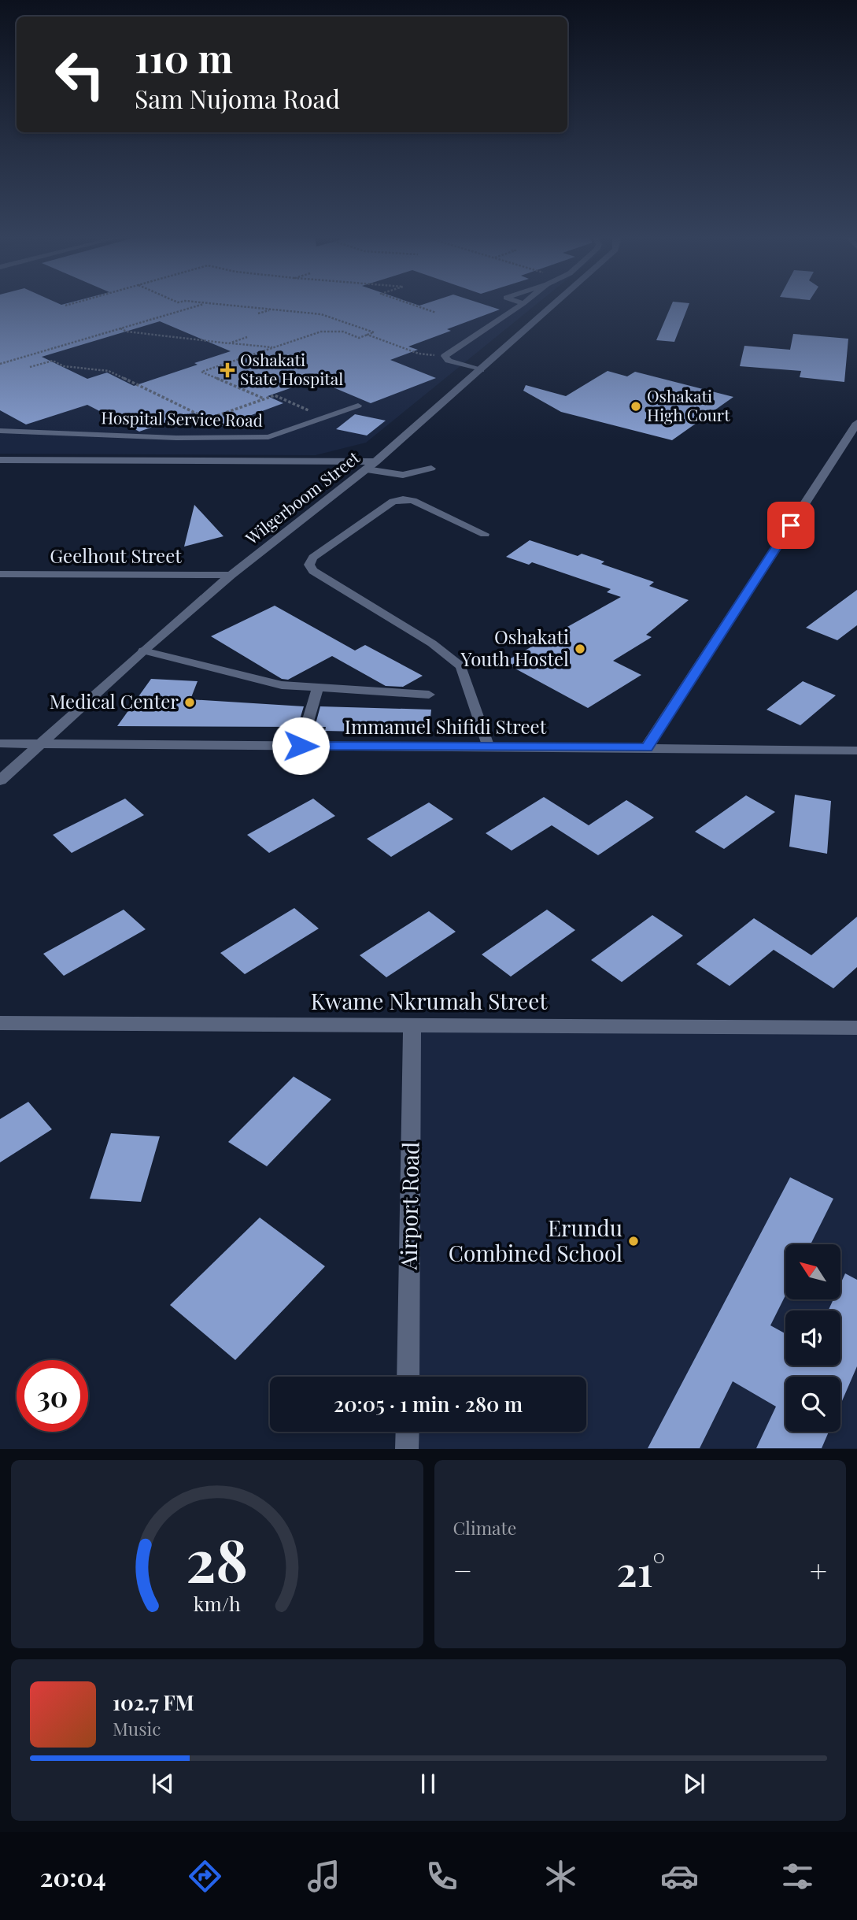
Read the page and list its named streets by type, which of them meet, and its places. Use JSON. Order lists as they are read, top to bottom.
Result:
{
  "streets": {
    "street": [
      "Wilgerboom Street",
      "Geelhout Street",
      "Immanuel Shifidi Street",
      "Kwame Nkrumah Street",
      "Airport Road"
    ],
    "lane": ["Hospital Service Road"]
  },
  "crossings": [
    ["Wilgerboom Street", "Geelhout Street"],
    ["Wilgerboom Street", "Immanuel Shifidi Street"],
    ["Kwame Nkrumah Street", "Airport Road"]
  ],
  "places": {
    "health": ["Oshakati State Hospital"],
    "other": [
      "Oshakati High Court",
      "Oshakati Youth Hostel",
      "Medical Center",
      "Erundu Combined School"
    ]
  },
  "north": "top left",
  "page": {
    "turn": ["110 m", "Sam Nujoma Road"],
    "limit": "30",
    "trip": "20:05 · 1 min · 280 m",
    "tile": "Climate",
    "heat": ["−", "21°", "+"],
    "song": ["102.7 FM", "Music"],
    "tabs": "20:04",
    "gauge": ["28", "km/h"]
  }
}
